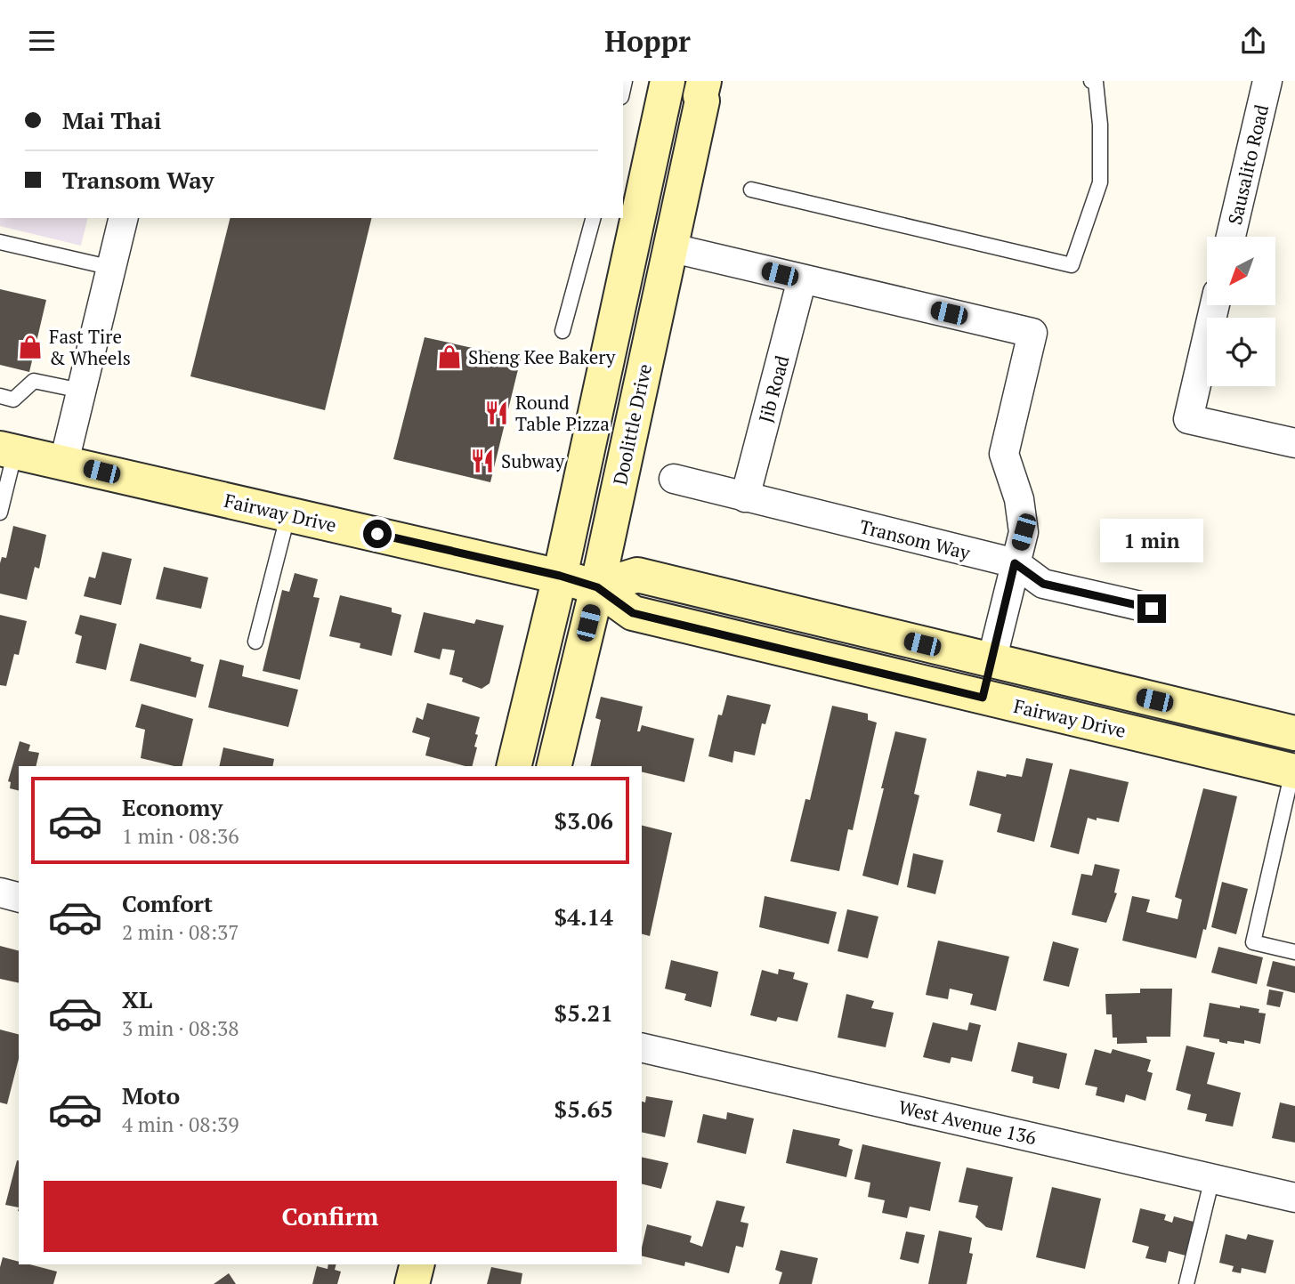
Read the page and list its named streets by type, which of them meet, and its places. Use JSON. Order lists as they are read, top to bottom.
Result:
{
  "streets": {
    "street": [
      "Sausalito Road",
      "Jib Road",
      "Doolittle Drive",
      "Fairway Drive",
      "Transom Way",
      "West Avenue 136"
    ]
  },
  "crossings": [
    ["Jib Road", "Transom Way"],
    ["Doolittle Drive", "Fairway Drive"]
  ],
  "places": {
    "shop": ["Fast Tire & Wheels", "Sheng Kee Bakery"],
    "restaurant": ["Round Table Pizza", "Subway"]
  },
  "north": "bottom left",
  "page": {
    "header": "Hoppr",
    "banner": ["Mai Thai", "Transom Way"],
    "bubble": "1 min",
    "list": [
      {
        "name": "Economy",
        "note": "1 min · 08:36",
        "value": "$3.06"
      },
      {
        "name": "Comfort",
        "note": "2 min · 08:37",
        "value": "$4.14"
      },
      {
        "name": "XL",
        "note": "3 min · 08:38",
        "value": "$5.21"
      },
      {
        "name": "Moto",
        "note": "4 min · 08:39",
        "value": "$5.65"
      }
    ],
    "buttons": "Confirm"
  }
}
